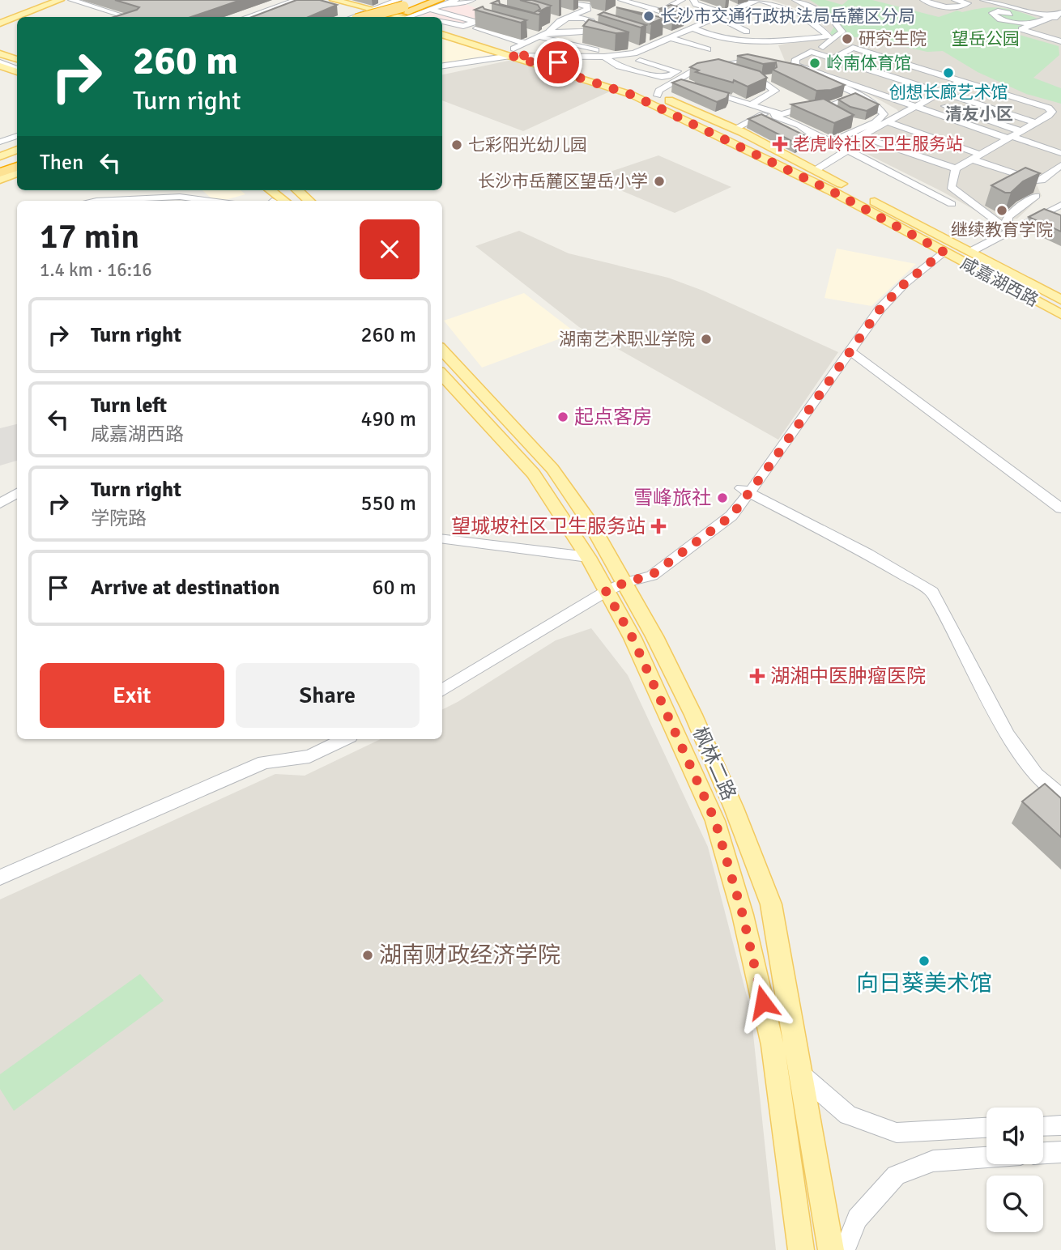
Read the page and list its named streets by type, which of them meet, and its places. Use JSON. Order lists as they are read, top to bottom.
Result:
{
  "streets": {
    "main road": ["咸嘉湖西路", "枫林二路"]
  },
  "districts": ["清友小区"],
  "parks": ["望岳公园"],
  "places": {
    "other": [
      "长沙市交通行政执法局岳麓区分局",
      "研究生院",
      "岭南体育馆",
      "创想长廊艺术馆",
      "七彩阳光幼儿园",
      "长沙市岳麓区望岳小学",
      "继续教育学院",
      "湖南艺术职业学院",
      "起点客房",
      "雪峰旅社",
      "湖南财政经济学院",
      "向日葵美术馆"
    ],
    "health": ["老虎岭社区卫生服务站", "望城坡社区卫生服务站", "湖湘中医肿瘤医院"]
  },
  "page": {
    "turn": ["260 m", "Turn right"],
    "then": "Then",
    "heading": ["17 min", "1.4 km · 16:16"],
    "list": [
      {
        "name": "Turn right",
        "value": "260 m"
      },
      {
        "name": "Turn left",
        "note": "咸嘉湖西路",
        "value": "490 m"
      },
      {
        "name": "Turn right",
        "note": "学院路",
        "value": "550 m"
      },
      {
        "name": "Arrive at destination",
        "value": "60 m"
      }
    ],
    "buttons": ["Exit", "Share"]
  }
}
